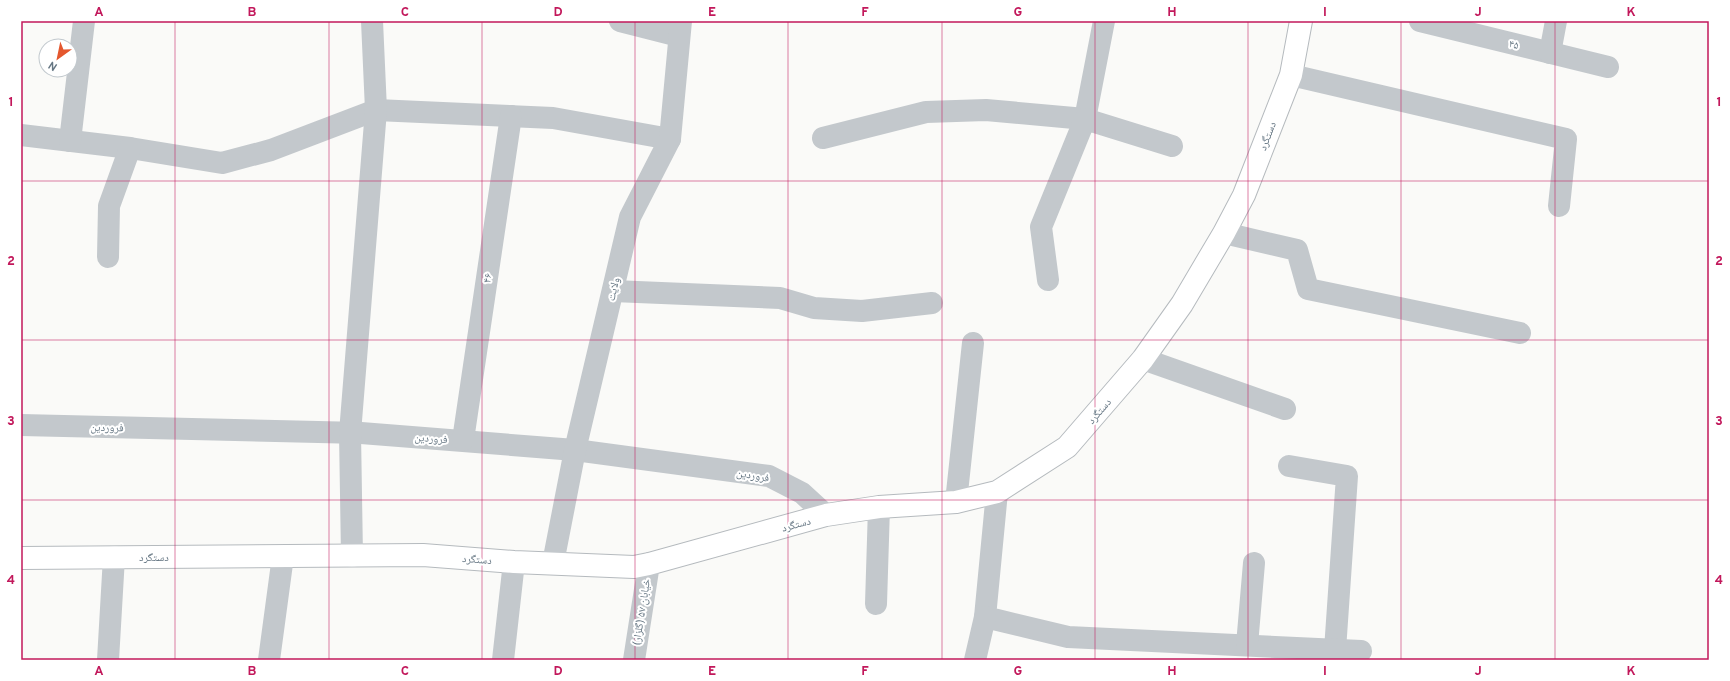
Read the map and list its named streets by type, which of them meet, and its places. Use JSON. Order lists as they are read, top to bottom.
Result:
{
  "streets": {
    "main road": ["دستگرد"],
    "street": [
      "۴۵",
      "۴۶",
      "ولایت",
      "فروردین",
      "خیابان ۵۷ (گلزار)"
    ]
  },
  "crossings": [
    ["دستگرد", "ولایت"],
    ["دستگرد", "فروردین"],
    ["دستگرد", "خیابان ۵۷ (گلزار)"],
    ["۴۶", "فروردین"],
    ["ولایت", "فروردین"]
  ],
  "north": "bottom left",
  "grid": {
    "columns": [
      "A",
      "B",
      "C",
      "D",
      "E",
      "F",
      "G",
      "H",
      "I",
      "J",
      "K"
    ],
    "rows": [
      "1",
      "2",
      "3",
      "4"
    ]
  }
}
